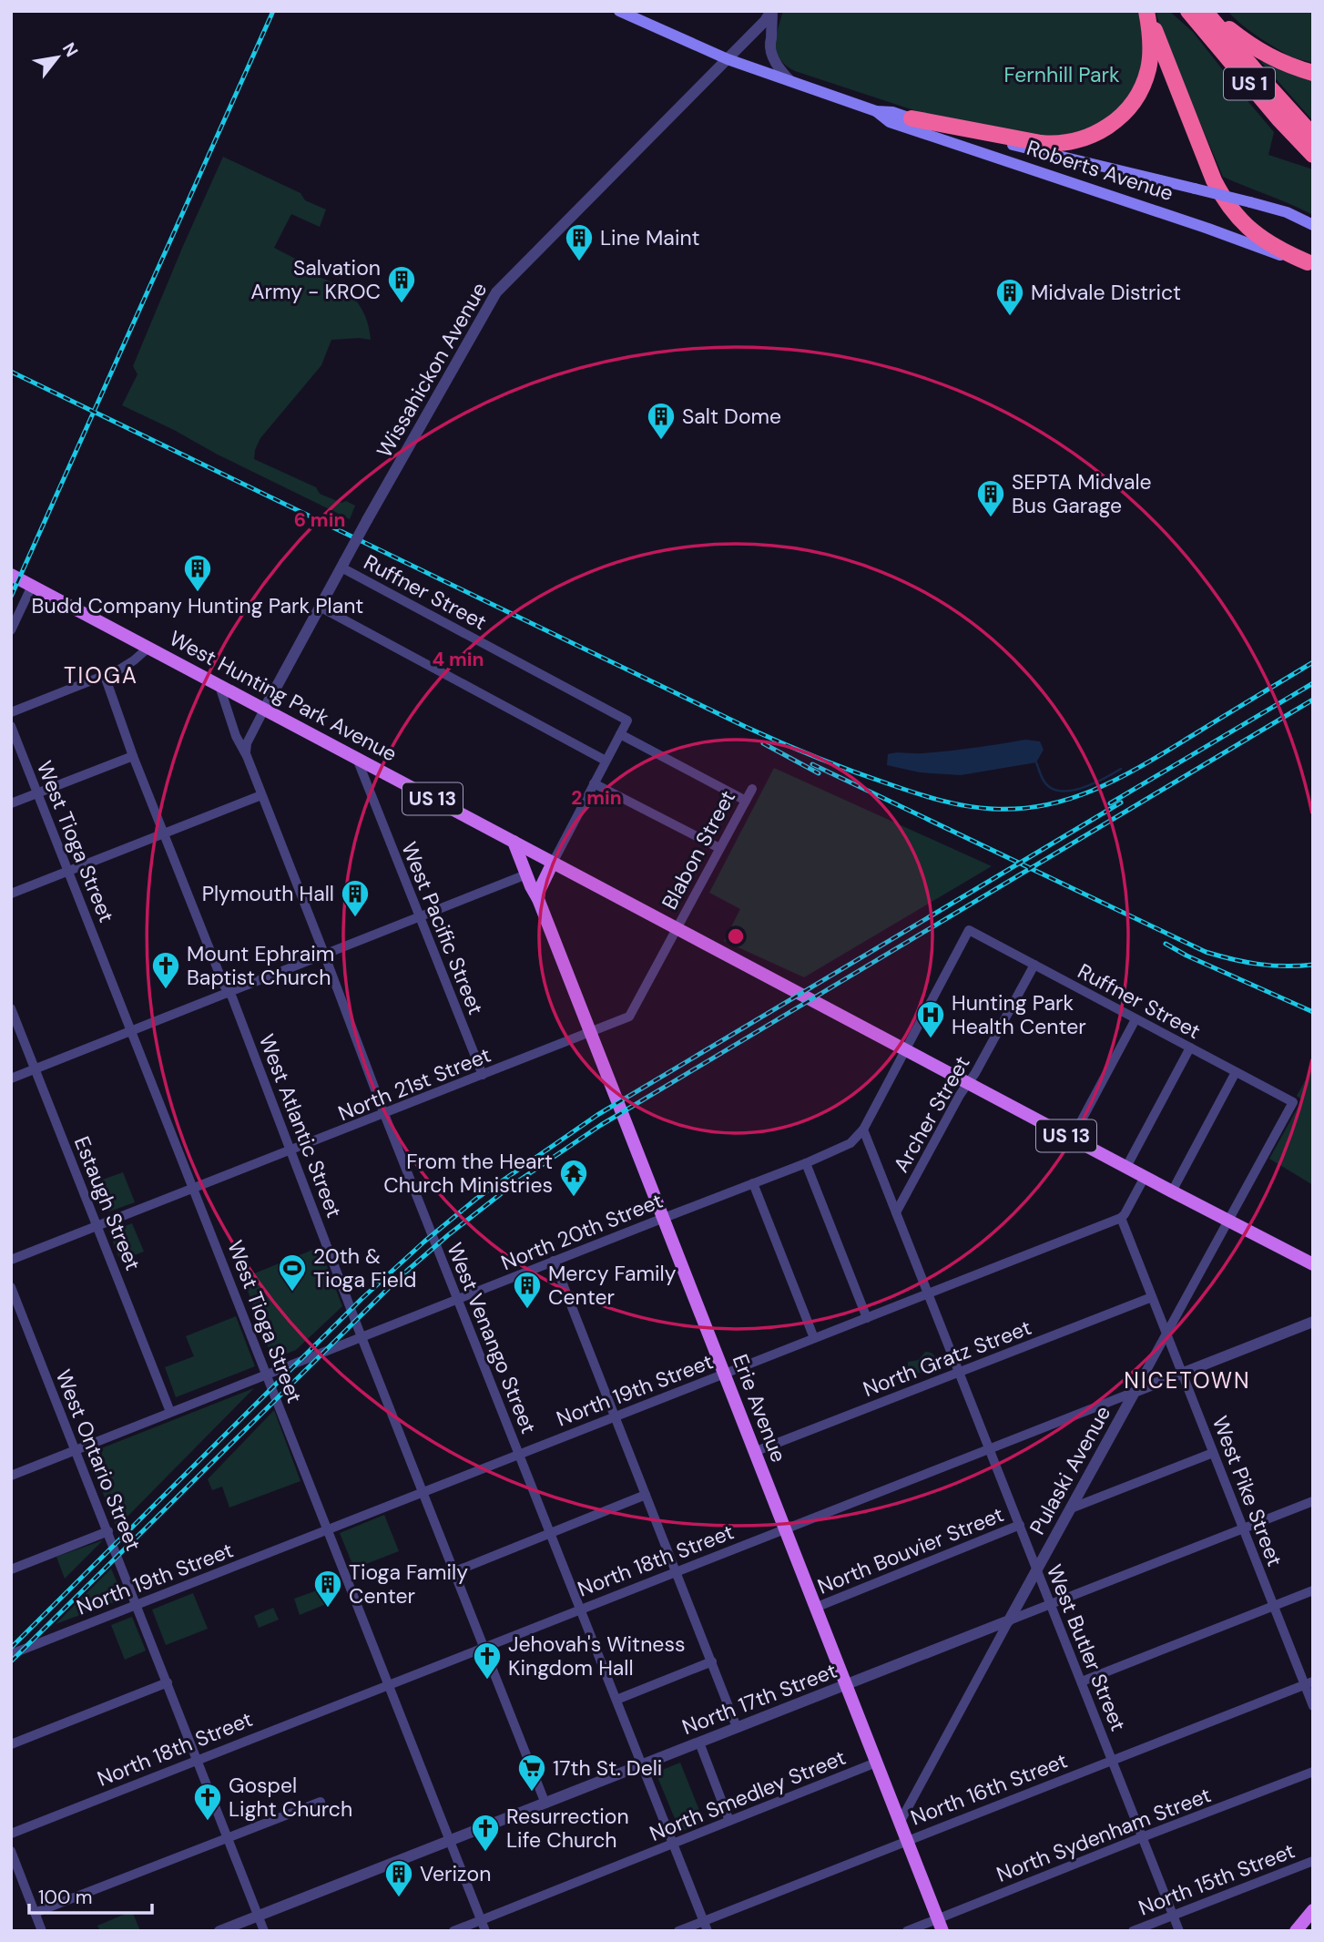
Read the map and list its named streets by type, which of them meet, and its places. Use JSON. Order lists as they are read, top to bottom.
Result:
{
  "streets": {
    "highway": ["US 1"],
    "main road": [
      "Roberts Avenue",
      "West Hunting Park Avenue",
      "US 13",
      "Erie Avenue"
    ],
    "street": [
      "Wissahickon Avenue",
      "Ruffner Street",
      "West Tioga Street",
      "Blabon Street",
      "West Pacific Street",
      "North 21st Street",
      "Archer Street",
      "West Atlantic Street",
      "Estaugh Street",
      "North 20th Street",
      "West Venango Street",
      "North Gratz Street",
      "North 19th Street",
      "West Ontario Street",
      "Pulaski Avenue",
      "West Pike Street",
      "North Bouvier Street",
      "North 18th Street",
      "West Butler Street",
      "North 17th Street",
      "North 16th Street",
      "North Smedley Street",
      "North Sydenham Street",
      "North 15th Street"
    ]
  },
  "crossings": [
    ["Roberts Avenue", "Wissahickon Avenue"],
    ["Wissahickon Avenue", "Ruffner Street"],
    ["Wissahickon Avenue", "West Hunting Park Avenue"],
    ["Ruffner Street", "Archer Street"],
    ["Ruffner Street", "North 20th Street"],
    ["Ruffner Street", "Pulaski Avenue"],
    ["West Hunting Park Avenue", "Blabon Street"],
    ["West Hunting Park Avenue", "West Pacific Street"],
    ["West Hunting Park Avenue", "North 21st Street"],
    ["West Hunting Park Avenue", "Archer Street"],
    ["West Hunting Park Avenue", "North 20th Street"],
    ["West Hunting Park Avenue", "West Venango Street"],
    ["West Hunting Park Avenue", "Erie Avenue"],
    ["West Hunting Park Avenue", "Pulaski Avenue"],
    ["West Tioga Street", "North 21st Street"],
    ["West Tioga Street", "North 20th Street"],
    ["West Tioga Street", "North 19th Street"],
    ["West Tioga Street", "North 18th Street"],
    ["West Tioga Street", "North 17th Street"],
    ["West Tioga Street", "North Smedley Street"],
    ["Blabon Street", "North 21st Street"],
    ["West Pacific Street", "North 21st Street"],
    ["North 21st Street", "West Atlantic Street"],
    ["North 21st Street", "Estaugh Street"],
    ["North 21st Street", "West Venango Street"],
    ["North 21st Street", "Erie Avenue"],
    ["Archer Street", "West Butler Street"],
    ["West Atlantic Street", "North 20th Street"],
    ["West Atlantic Street", "North 19th Street"],
    ["West Atlantic Street", "North 18th Street"],
    ["West Atlantic Street", "North 17th Street"],
    ["Estaugh Street", "North 20th Street"],
    ["North 20th Street", "West Venango Street"],
    ["North 20th Street", "Erie Avenue"],
    ["North 20th Street", "West Ontario Street"],
    ["North 20th Street", "West Butler Street"],
    ["West Venango Street", "North 19th Street"],
    ["West Venango Street", "North 18th Street"],
    ["West Venango Street", "North 17th Street"],
    ["West Venango Street", "North 16th Street"],
    ["West Venango Street", "North Smedley Street"],
    ["North Gratz Street", "Erie Avenue"],
    ["North Gratz Street", "West Pike Street"],
    ["North Gratz Street", "West Butler Street"],
    ["North 19th Street", "Erie Avenue"],
    ["North 19th Street", "West Ontario Street"],
    ["North 19th Street", "West Pike Street"],
    ["North 19th Street", "West Butler Street"],
    ["Erie Avenue", "Pulaski Avenue"],
    ["Erie Avenue", "North Bouvier Street"],
    ["Erie Avenue", "North 18th Street"],
    ["Erie Avenue", "North 17th Street"],
    ["Erie Avenue", "North 16th Street"],
    ["Erie Avenue", "North Smedley Street"],
    ["Erie Avenue", "North Sydenham Street"],
    ["West Ontario Street", "North 18th Street"],
    ["West Ontario Street", "North 17th Street"],
    ["Pulaski Avenue", "West Pike Street"],
    ["Pulaski Avenue", "North 18th Street"],
    ["Pulaski Avenue", "West Butler Street"],
    ["Pulaski Avenue", "North 17th Street"],
    ["West Pike Street", "North 18th Street"],
    ["West Pike Street", "North 17th Street"],
    ["West Pike Street", "North 16th Street"],
    ["North Bouvier Street", "West Butler Street"],
    ["North 18th Street", "West Butler Street"],
    ["West Butler Street", "North 17th Street"],
    ["West Butler Street", "North 16th Street"],
    ["West Butler Street", "North Sydenham Street"],
    ["West Butler Street", "North 15th Street"]
  ],
  "districts": ["TIOGA", "NICETOWN"],
  "parks": ["Fernhill Park"],
  "places": {
    "building": [
      "Line Maint",
      "Salvation Army - KROC",
      "Midvale District",
      "Salt Dome",
      "SEPTA Midvale Bus Garage",
      "Budd Company Hunting Park Plant",
      "Plymouth Hall",
      "Mercy Family Center",
      "Tioga Family Center",
      "Verizon"
    ],
    "church": [
      "Mount Ephraim Baptist Church",
      "Jehovah's Witness Kingdom Hall",
      "Gospel Light Church",
      "Resurrection Life Church"
    ],
    "hospital": ["Hunting Park Health Center"],
    "temple": ["From the Heart Church Ministries"],
    "sports": ["20th & Tioga Field"],
    "supermarket": ["17th St. Deli"]
  },
  "scale_bar": "100 m",
  "north": "top right",
  "rings": ["6 min", "4 min", "2 min"]
}
